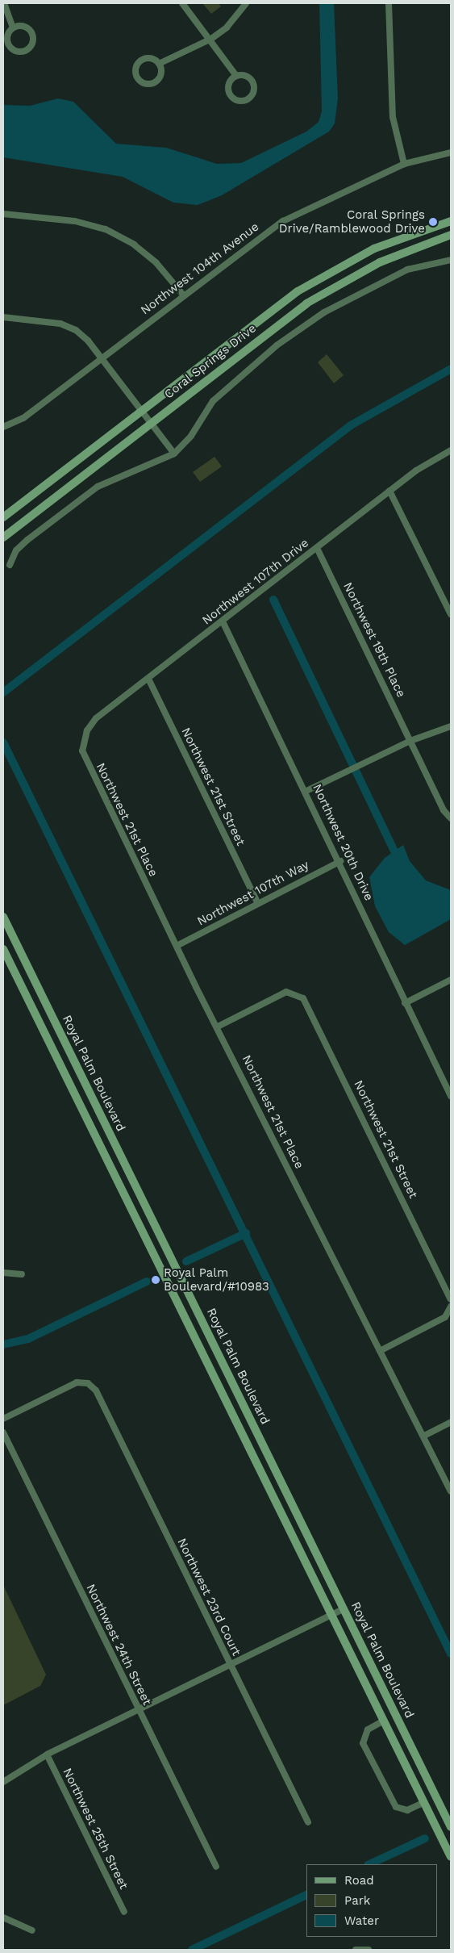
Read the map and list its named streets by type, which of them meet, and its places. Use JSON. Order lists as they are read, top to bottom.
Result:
{
  "streets": {
    "main road": ["Coral Springs Drive", "Royal Palm Boulevard"],
    "street": [
      "Northwest 104th Avenue",
      "Northwest 107th Drive",
      "Northwest 19th Place",
      "Northwest 21st Street",
      "Northwest 21st Place",
      "Northwest 20th Drive",
      "Northwest 107th Way",
      "Northwest 23rd Court",
      "Northwest 24th Street",
      "Northwest 25th Street"
    ]
  },
  "crossings": [
    ["Northwest 107th Drive", "Northwest 19th Place"],
    ["Northwest 107th Drive", "Northwest 21st Street"],
    ["Northwest 107th Drive", "Northwest 21st Place"],
    ["Northwest 107th Drive", "Northwest 20th Drive"],
    ["Northwest 21st Street", "Northwest 21st Place"],
    ["Northwest 21st Street", "Northwest 107th Way"],
    ["Northwest 21st Place", "Northwest 107th Way"],
    ["Northwest 20th Drive", "Northwest 107th Way"]
  ],
  "places": ["Coral Springs Drive/Ramblewood Drive", "Royal Palm Boulevard/#10983"],
  "legend": ["Road", "Park", "Water"]
}
